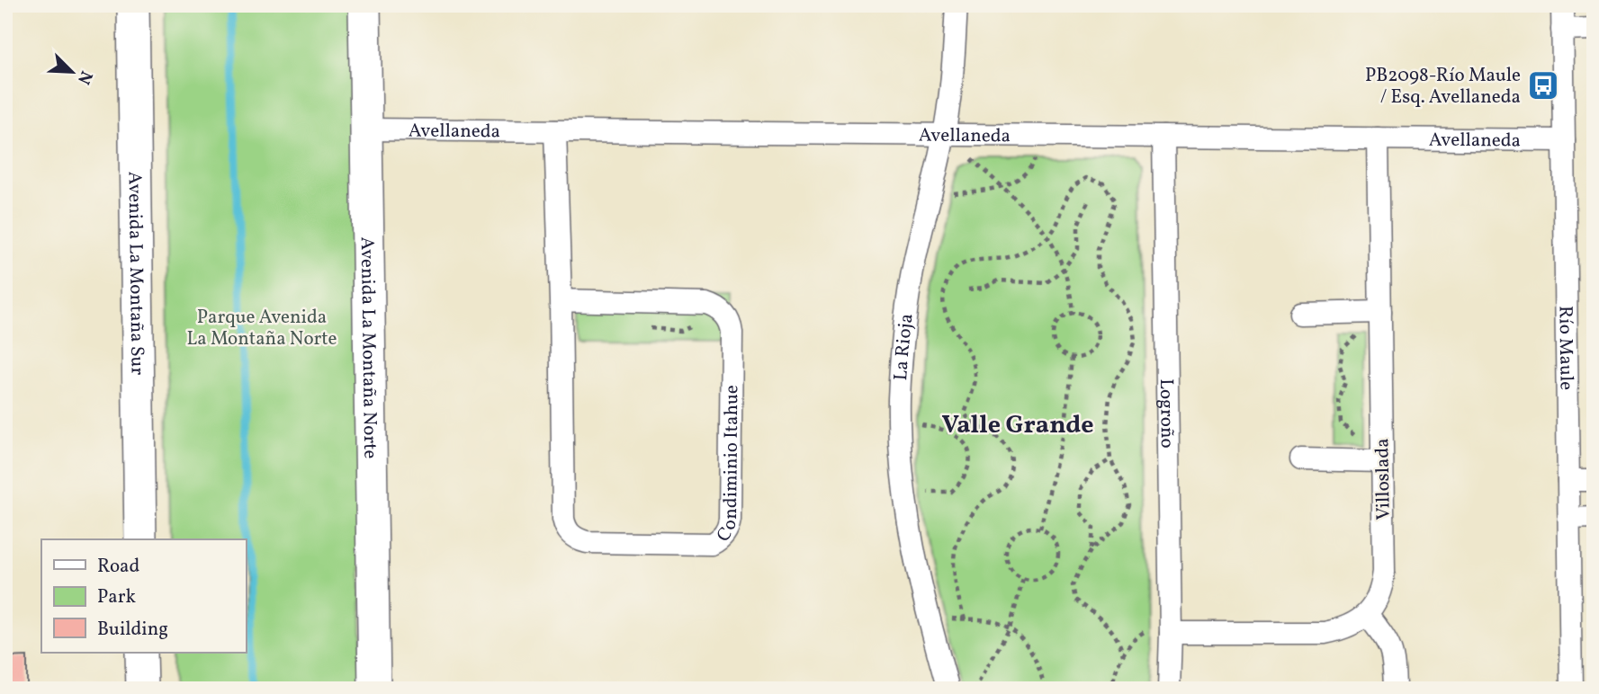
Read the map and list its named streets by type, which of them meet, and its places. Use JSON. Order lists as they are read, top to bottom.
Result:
{
  "streets": {
    "street": [
      "Avellaneda",
      "Avenida La Montaña Sur",
      "Avenida La Montaña Norte",
      "La Rioja",
      "Río Maule",
      "Logroño",
      "Condiminio Itahue",
      "Villoslada"
    ]
  },
  "crossings": [
    ["Avellaneda", "Avenida La Montaña Norte"],
    ["Avellaneda", "La Rioja"],
    ["Avellaneda", "Río Maule"],
    ["Avellaneda", "Logroño"],
    ["Avellaneda", "Condiminio Itahue"],
    ["Avellaneda", "Villoslada"]
  ],
  "districts": ["Valle Grande"],
  "parks": ["Parque Avenida La Montaña Norte"],
  "places": {
    "bus stop": ["PB2098-Río Maule / Esq. Avellaneda"]
  },
  "legend": ["Road", "Park", "Building"],
  "north": "bottom right"
}
